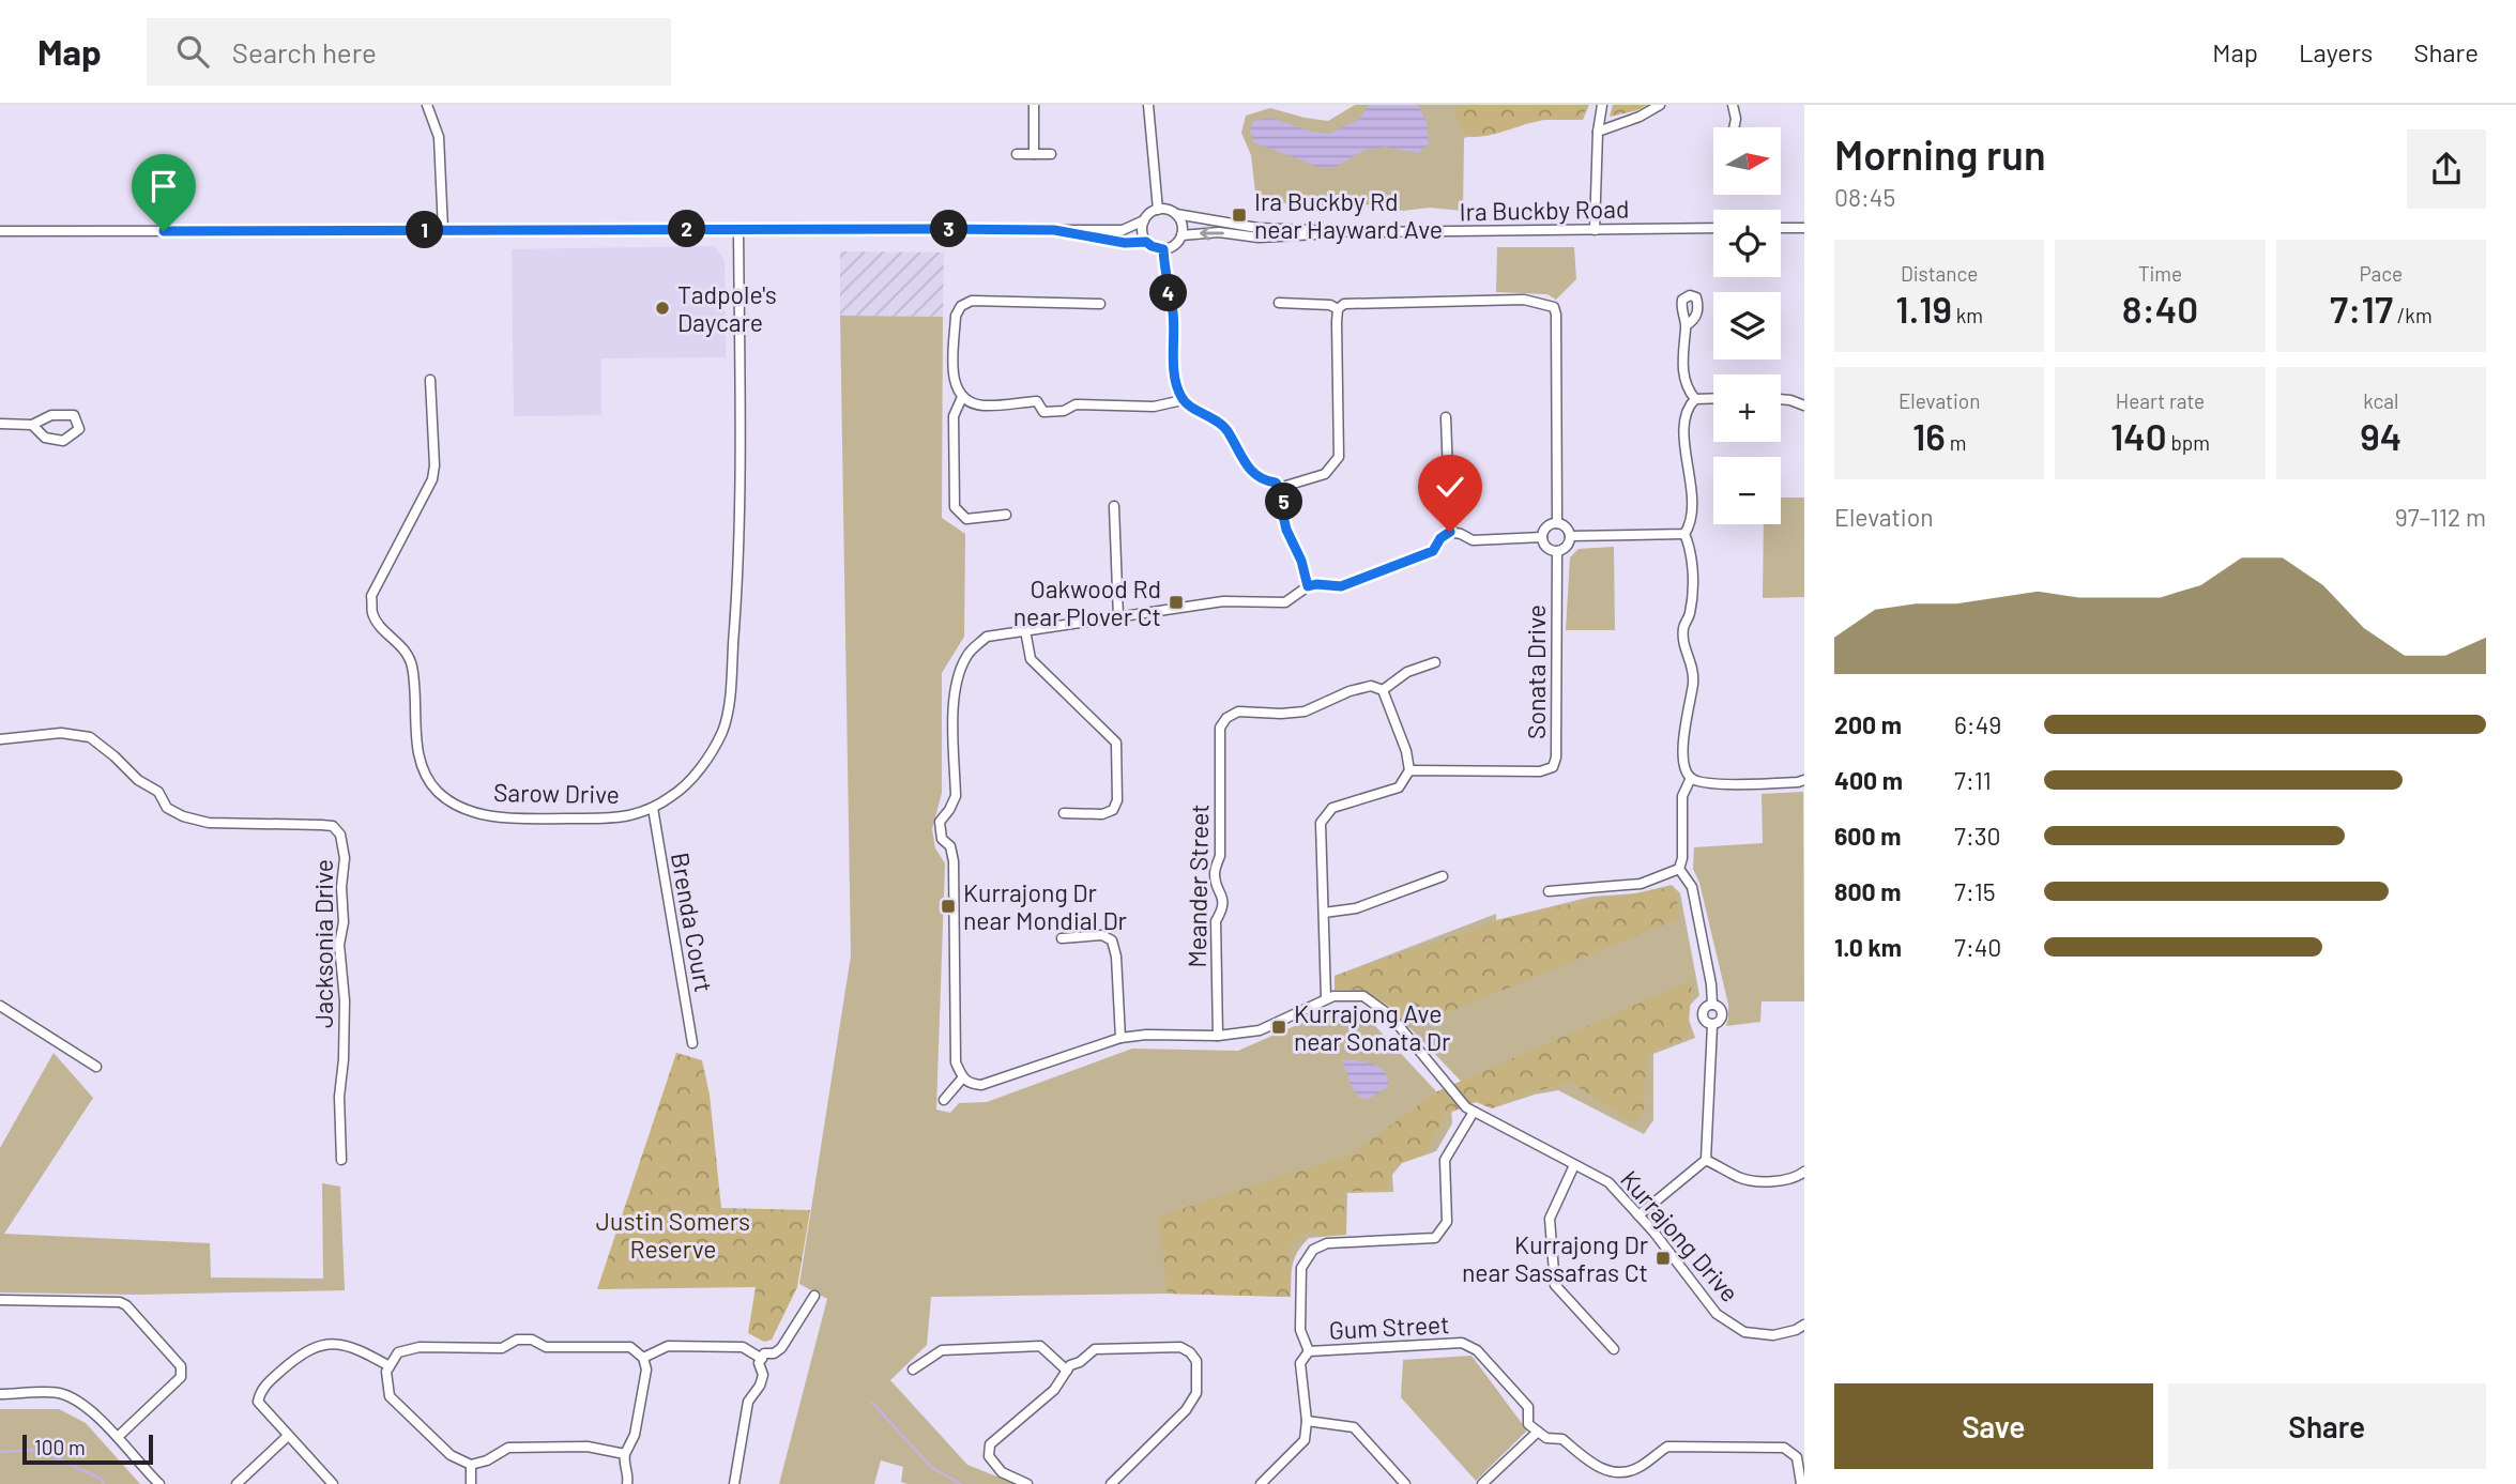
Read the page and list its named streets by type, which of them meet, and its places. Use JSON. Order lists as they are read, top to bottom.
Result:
{
  "streets": {
    "street": [
      "Ira Buckby Road",
      "Sonata Drive",
      "Sarow Drive",
      "Meander Street",
      "Brenda Court",
      "Jacksonia Drive",
      "Kurrajong Drive",
      "Gum Street"
    ]
  },
  "crossings": [
    ["Sarow Drive", "Brenda Court"],
    ["Meander Street", "Kurrajong Drive"]
  ],
  "parks": ["Justin Somers Reserve"],
  "places": {
    "transit": [
      "Ira Buckby Rd near Hayward Ave",
      "Oakwood Rd near Plover Ct",
      "Kurrajong Dr near Mondial Dr",
      "Kurrajong Ave near Sonata Dr",
      "Kurrajong Dr near Sassafras Ct"
    ],
    "other": ["Tadpole's Daycare"]
  },
  "scale_bar": "100 m",
  "north": "right",
  "page": {
    "header": "Map",
    "search": "Search here",
    "nav": ["Map", "Layers", "Share"],
    "heading": ["Morning run", "08:45"],
    "map_buttons": ["+", "−"],
    "pins": [
      "2",
      "3",
      "1",
      "4",
      "5"
    ],
    "stats": [
      ["Distance", "1.19 km"],
      ["Time", "8:40"],
      ["Pace", "7:17 /km"],
      ["Elevation", "16 m"],
      ["Heart rate", "140 bpm"],
      ["kcal", "94"]
    ],
    "chart": ["Elevation", "97–112 m"],
    "list": [
      {
        "name": "200 m",
        "note": "6:49"
      },
      {
        "name": "400 m",
        "note": "7:11"
      },
      {
        "name": "600 m",
        "note": "7:30"
      },
      {
        "name": "800 m",
        "note": "7:15"
      },
      {
        "name": "1.0 km",
        "note": "7:40"
      }
    ],
    "buttons": ["Save", "Share"],
    "scale": "100 m"
  }
}
